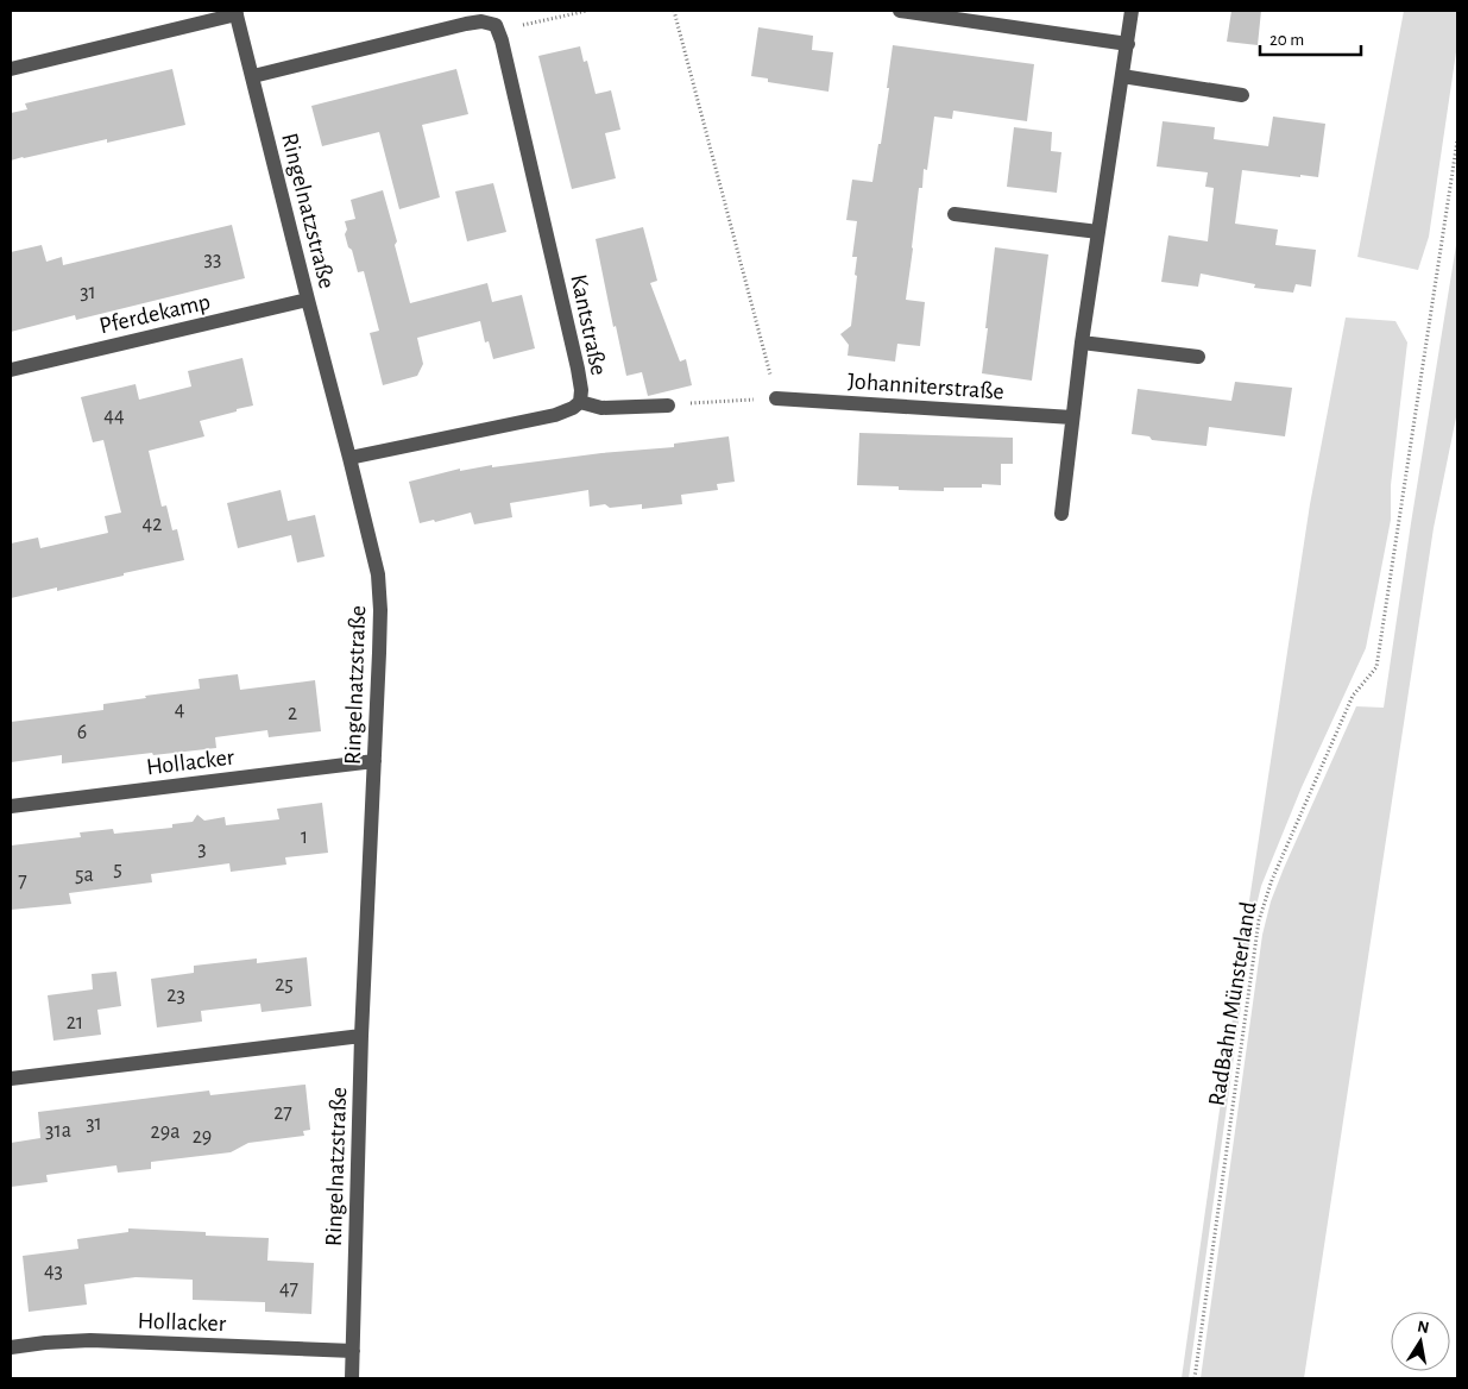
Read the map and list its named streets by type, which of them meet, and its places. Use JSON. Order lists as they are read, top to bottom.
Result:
{
  "streets": {
    "street": [
      "Ringelnatzstraße",
      "Pferdekamp",
      "Kantstraße",
      "Johanniterstraße",
      "Hollacker"
    ],
    "path": ["RadBahn Münsterland"]
  },
  "crossings": [
    ["Ringelnatzstraße", "Pferdekamp"],
    ["Ringelnatzstraße", "Kantstraße"],
    ["Ringelnatzstraße", "Hollacker"]
  ],
  "house_numbers": [
    "33",
    "31",
    "44",
    "42",
    "4",
    "2",
    "6",
    "1",
    "3",
    "5",
    "5a",
    "7",
    "25",
    "23",
    "21",
    "27",
    "31",
    "31a",
    "29a",
    "29",
    "43",
    "47"
  ],
  "scale_bar": "20 m",
  "north": "top"
}
